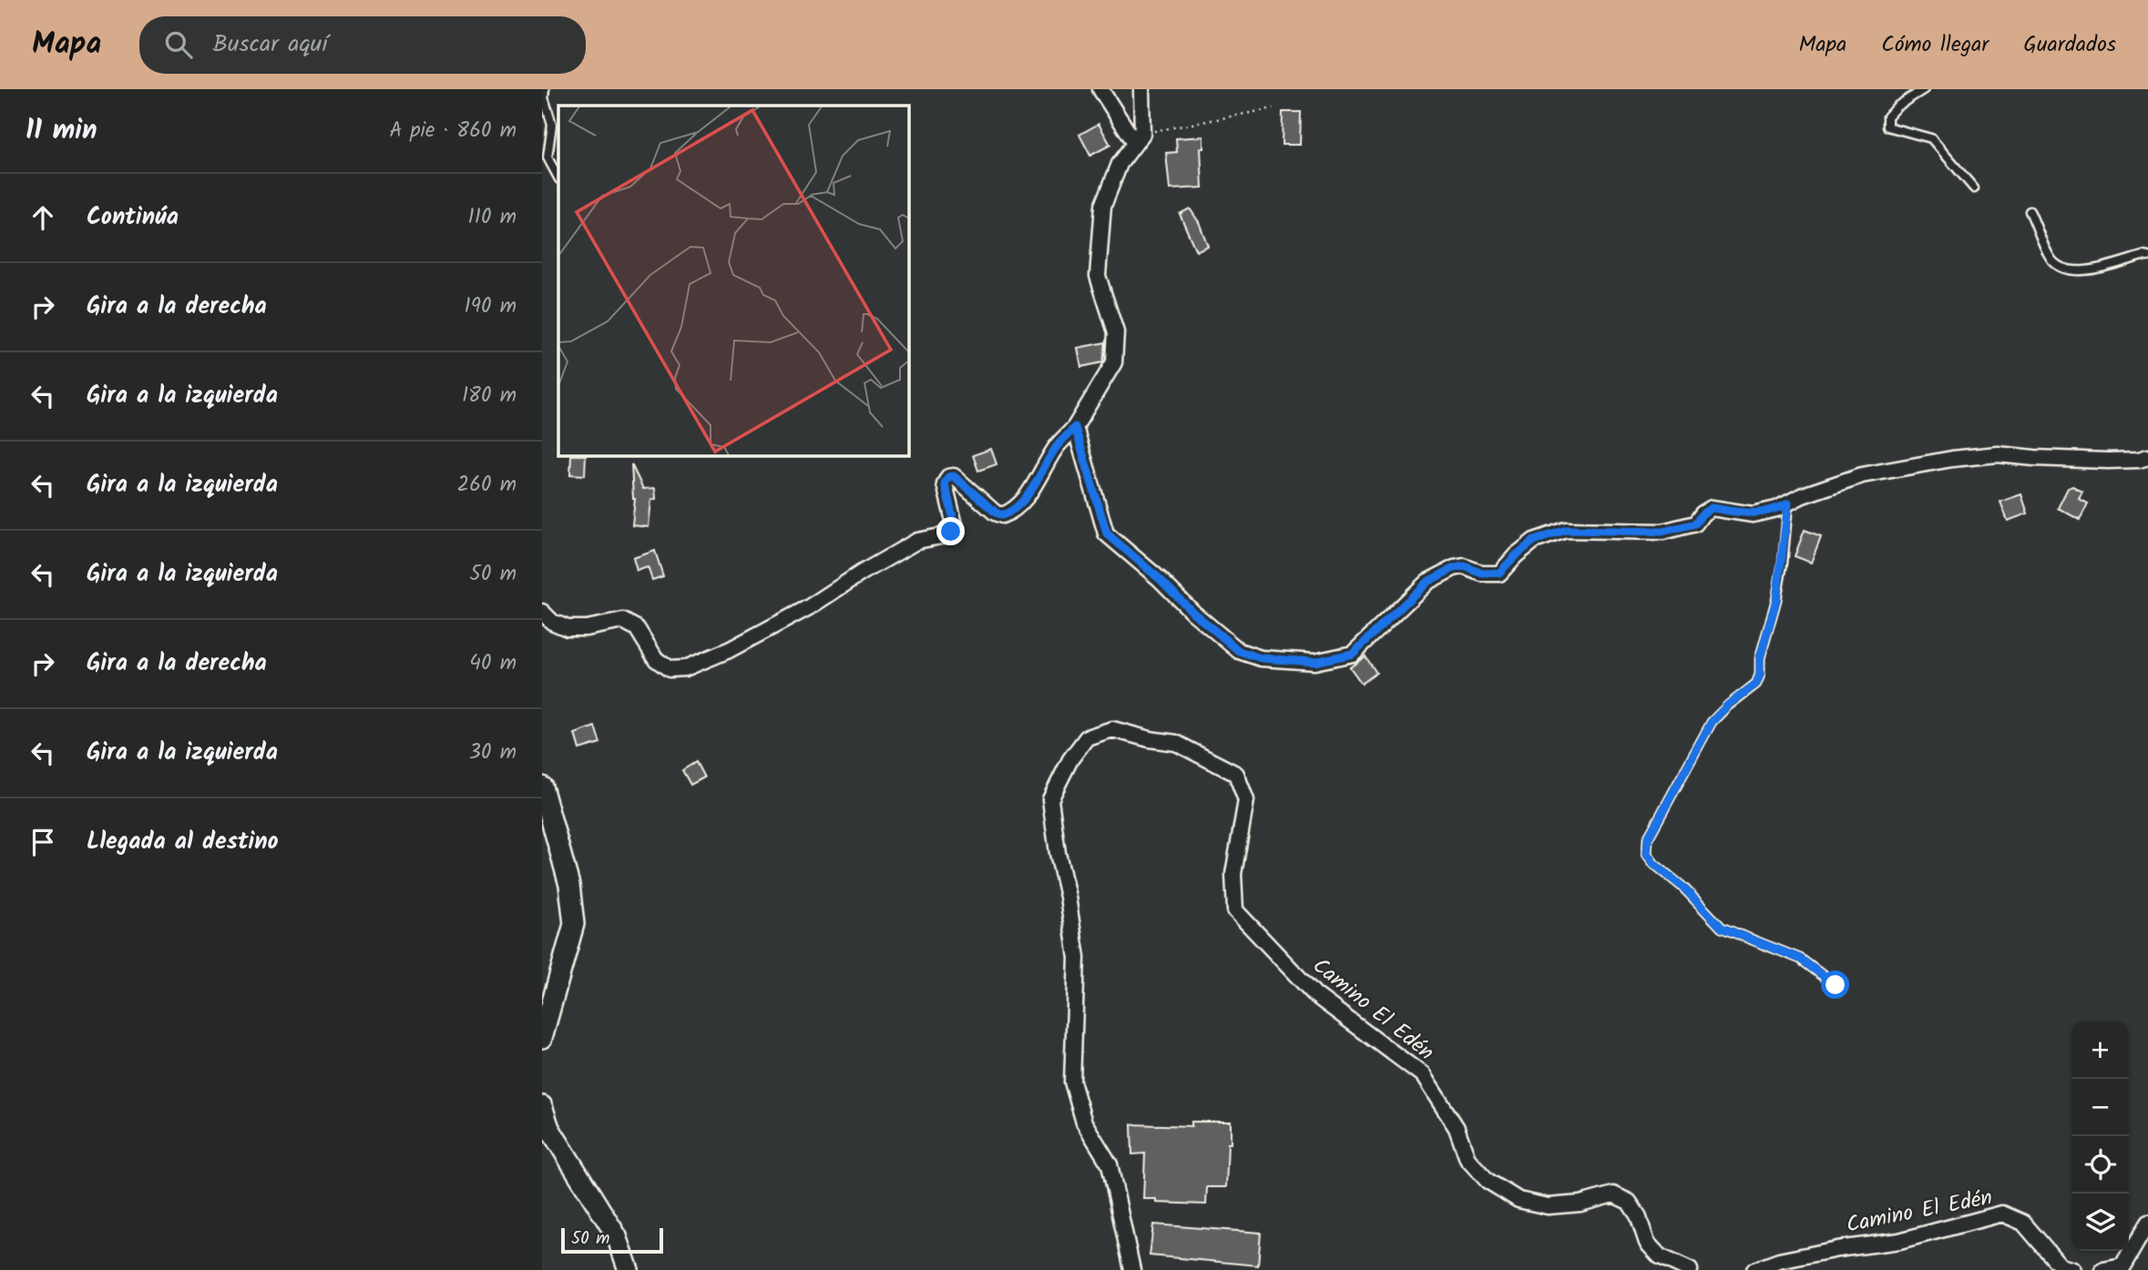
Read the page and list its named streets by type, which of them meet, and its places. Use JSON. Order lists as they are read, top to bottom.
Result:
{
  "streets": {
    "street": ["Camino El Edén"]
  },
  "scale_bar": "50 m",
  "page": {
    "header": "Mapa",
    "search": "Buscar aquí",
    "nav": ["Mapa", "Cómo llegar", "Guardados"],
    "heading": ["11 min", "A pie · 860 m"],
    "list": [
      ["Continúa", "110 m"],
      ["Gira a la derecha", "190 m"],
      ["Gira a la izquierda", "180 m"],
      ["Gira a la izquierda", "260 m"],
      ["Gira a la izquierda", "50 m"],
      ["Gira a la derecha", "40 m"],
      ["Gira a la izquierda", "30 m"],
      "Llegada al destino"
    ],
    "map_buttons": ["+", "−"],
    "scale": "50 m"
  }
}
